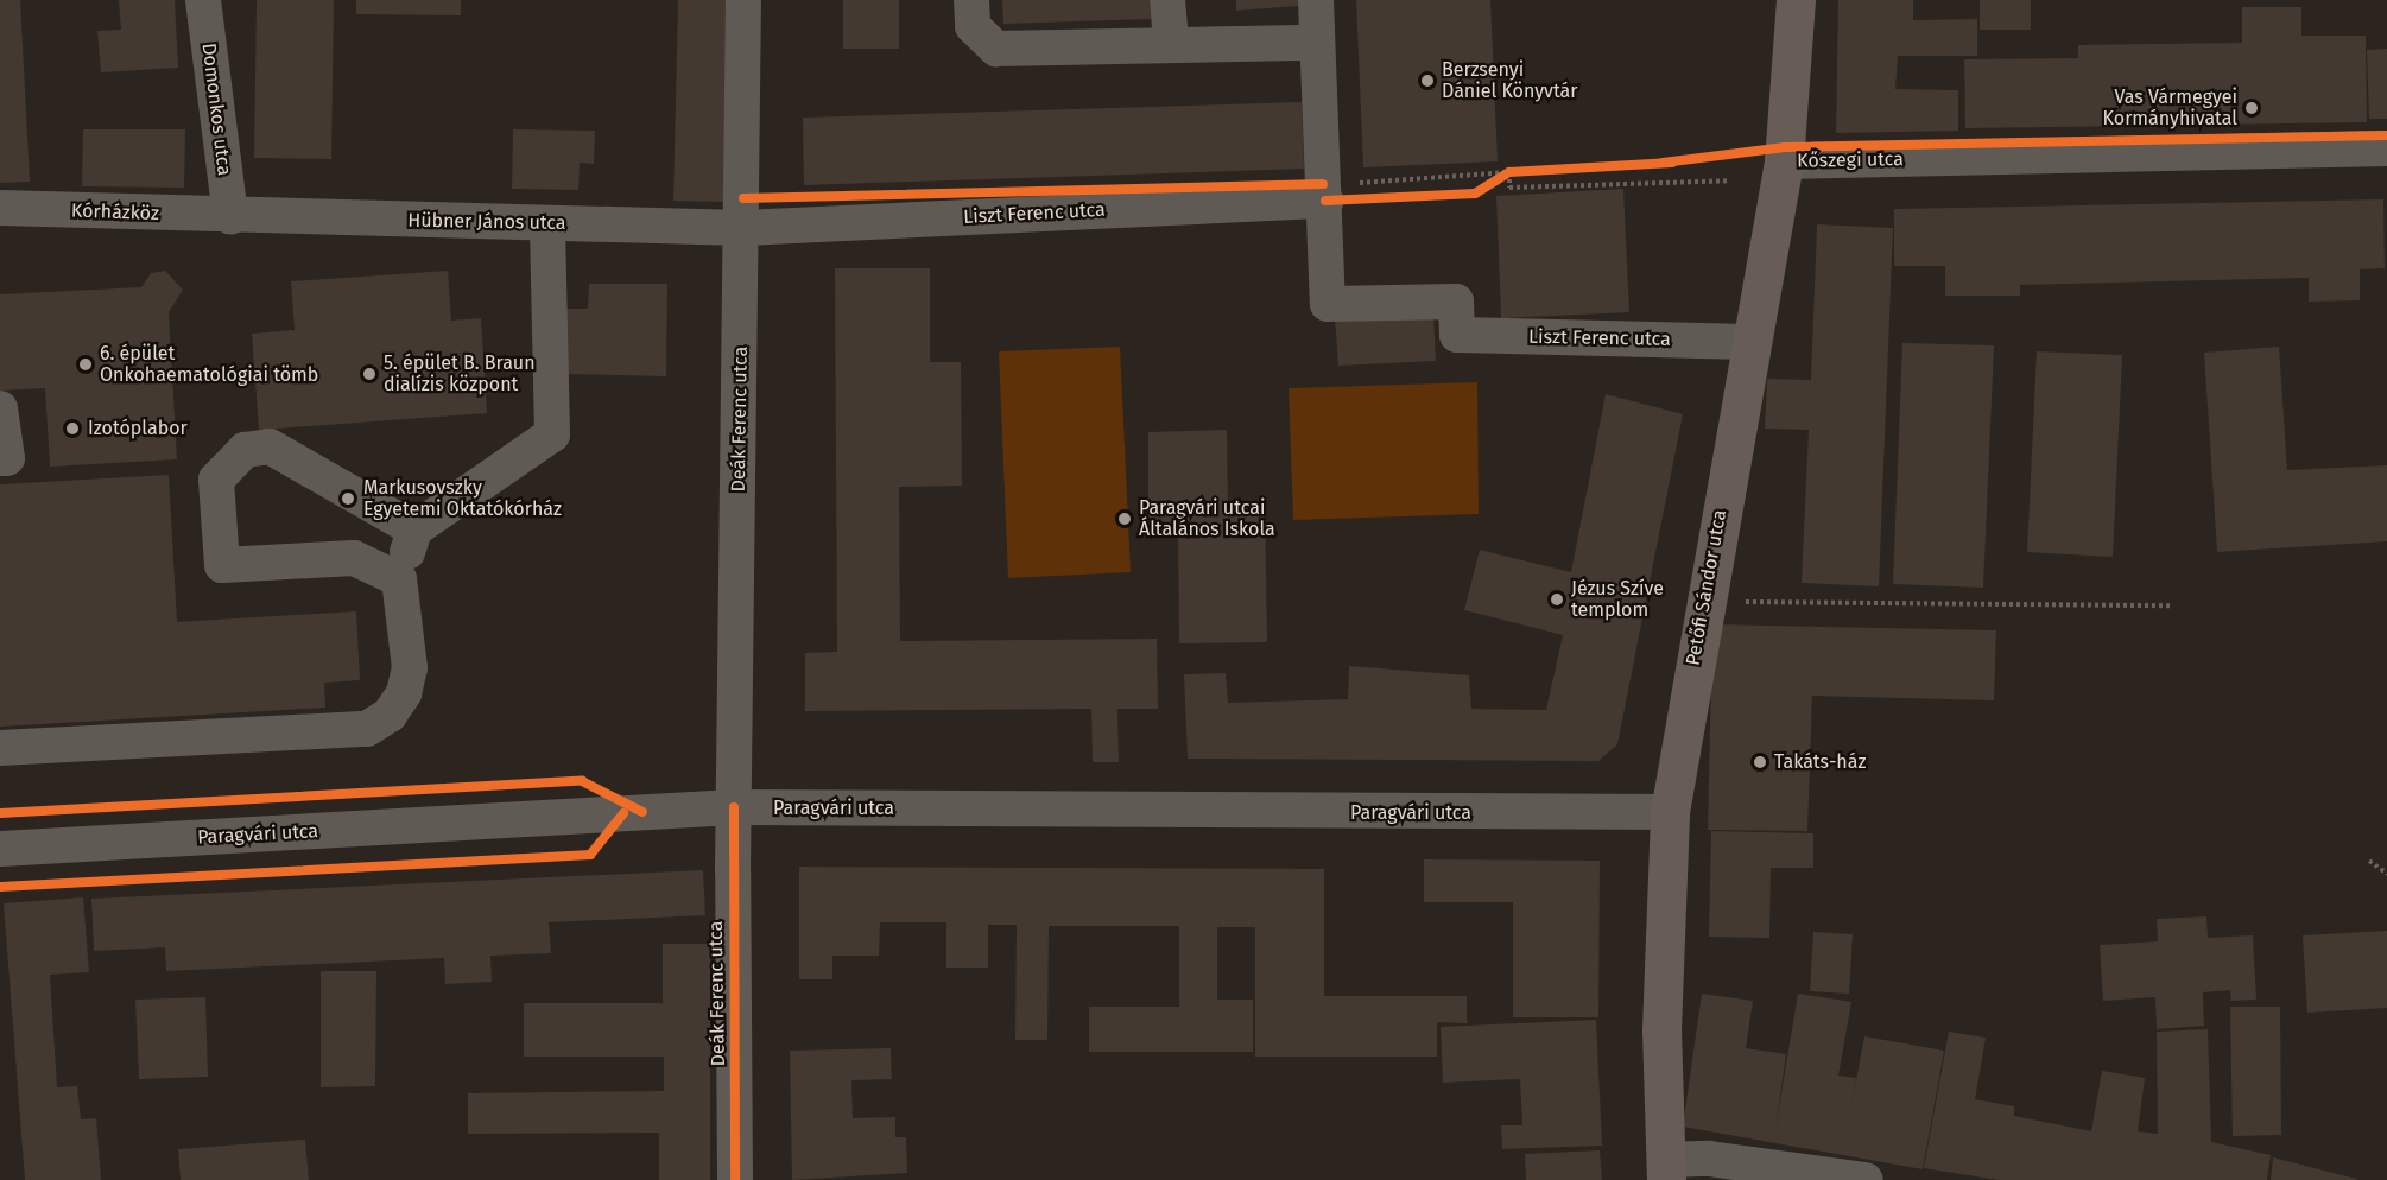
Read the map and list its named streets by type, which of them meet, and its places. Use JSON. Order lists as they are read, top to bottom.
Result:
{
  "streets": {
    "main road": ["Petőfi Sándor utca"],
    "street": [
      "Domonkos utca",
      "Kőszegi utca",
      "Kórházköz",
      "Liszt Ferenc utca",
      "Hübner János utca",
      "Deák Ferenc utca",
      "Paragvári utca"
    ]
  },
  "crossings": [
    ["Domonkos utca", "Kórházköz"],
    ["Domonkos utca", "Hübner János utca"],
    ["Kőszegi utca", "Petőfi Sándor utca"],
    ["Kórházköz", "Hübner János utca"],
    ["Liszt Ferenc utca", "Hübner János utca"],
    ["Liszt Ferenc utca", "Deák Ferenc utca"],
    ["Liszt Ferenc utca", "Petőfi Sándor utca"],
    ["Hübner János utca", "Deák Ferenc utca"],
    ["Deák Ferenc utca", "Paragvári utca"],
    ["Petőfi Sándor utca", "Paragvári utca"]
  ],
  "places": [
    "Berzsenyi Dániel Könyvtár",
    "Vas Vármegyei Kormányhivatal",
    "6. épület Onkohaematológiai tömb",
    "5. épület B. Braun dialízis központ",
    "Izotóplabor",
    "Markusovszky Egyetemi Oktatókórház",
    "Paragvári utcai Általános Iskola",
    "Jézus Szíve templom",
    "Takáts-ház"
  ]
}
